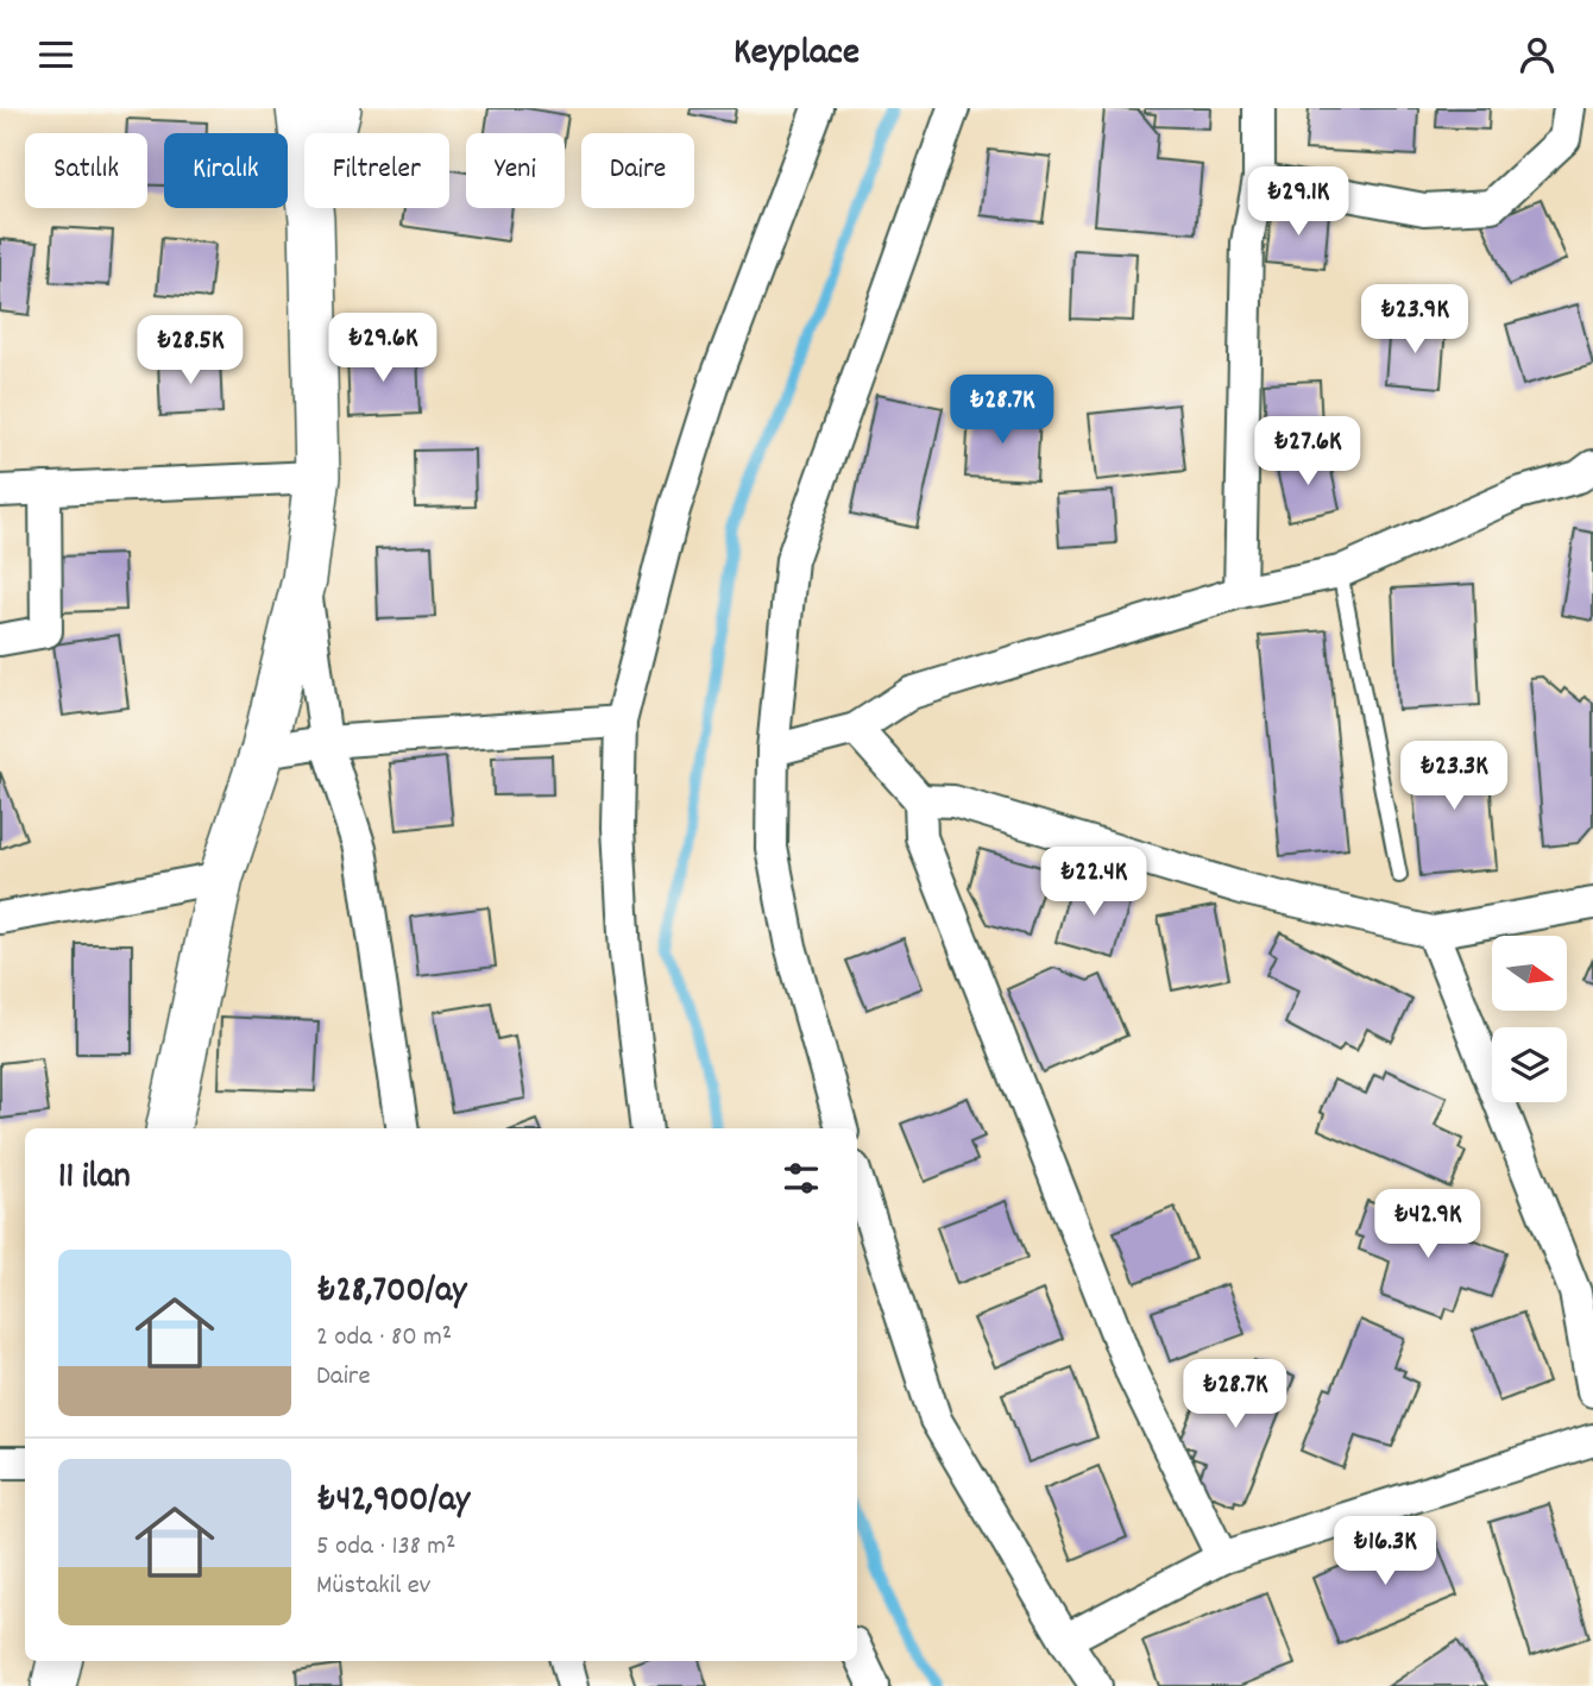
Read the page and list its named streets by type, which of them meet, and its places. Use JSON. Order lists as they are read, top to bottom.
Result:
{
  "north": "right",
  "page": {
    "header": "Keyplace",
    "chip": [
      "Satılık",
      "Kiralık",
      "Filtreler",
      "Yeni",
      "Daire"
    ],
    "price": [
      "₺29.1K",
      "₺23.9K",
      "₺29.6K",
      "₺28.5K",
      "₺28.7K",
      "₺27.6K",
      "₺23.3K",
      "₺22.4K",
      "₺42.9K",
      "₺28.7K",
      "₺16.3K"
    ],
    "heading": "11 ilan",
    "list": [
      {
        "name": "₺28,700/ay",
        "note": "2 oda · 80 m² · Daire"
      },
      {
        "name": "₺42,900/ay",
        "note": "5 oda · 138 m² · Müstakil ev"
      }
    ]
  }
}
